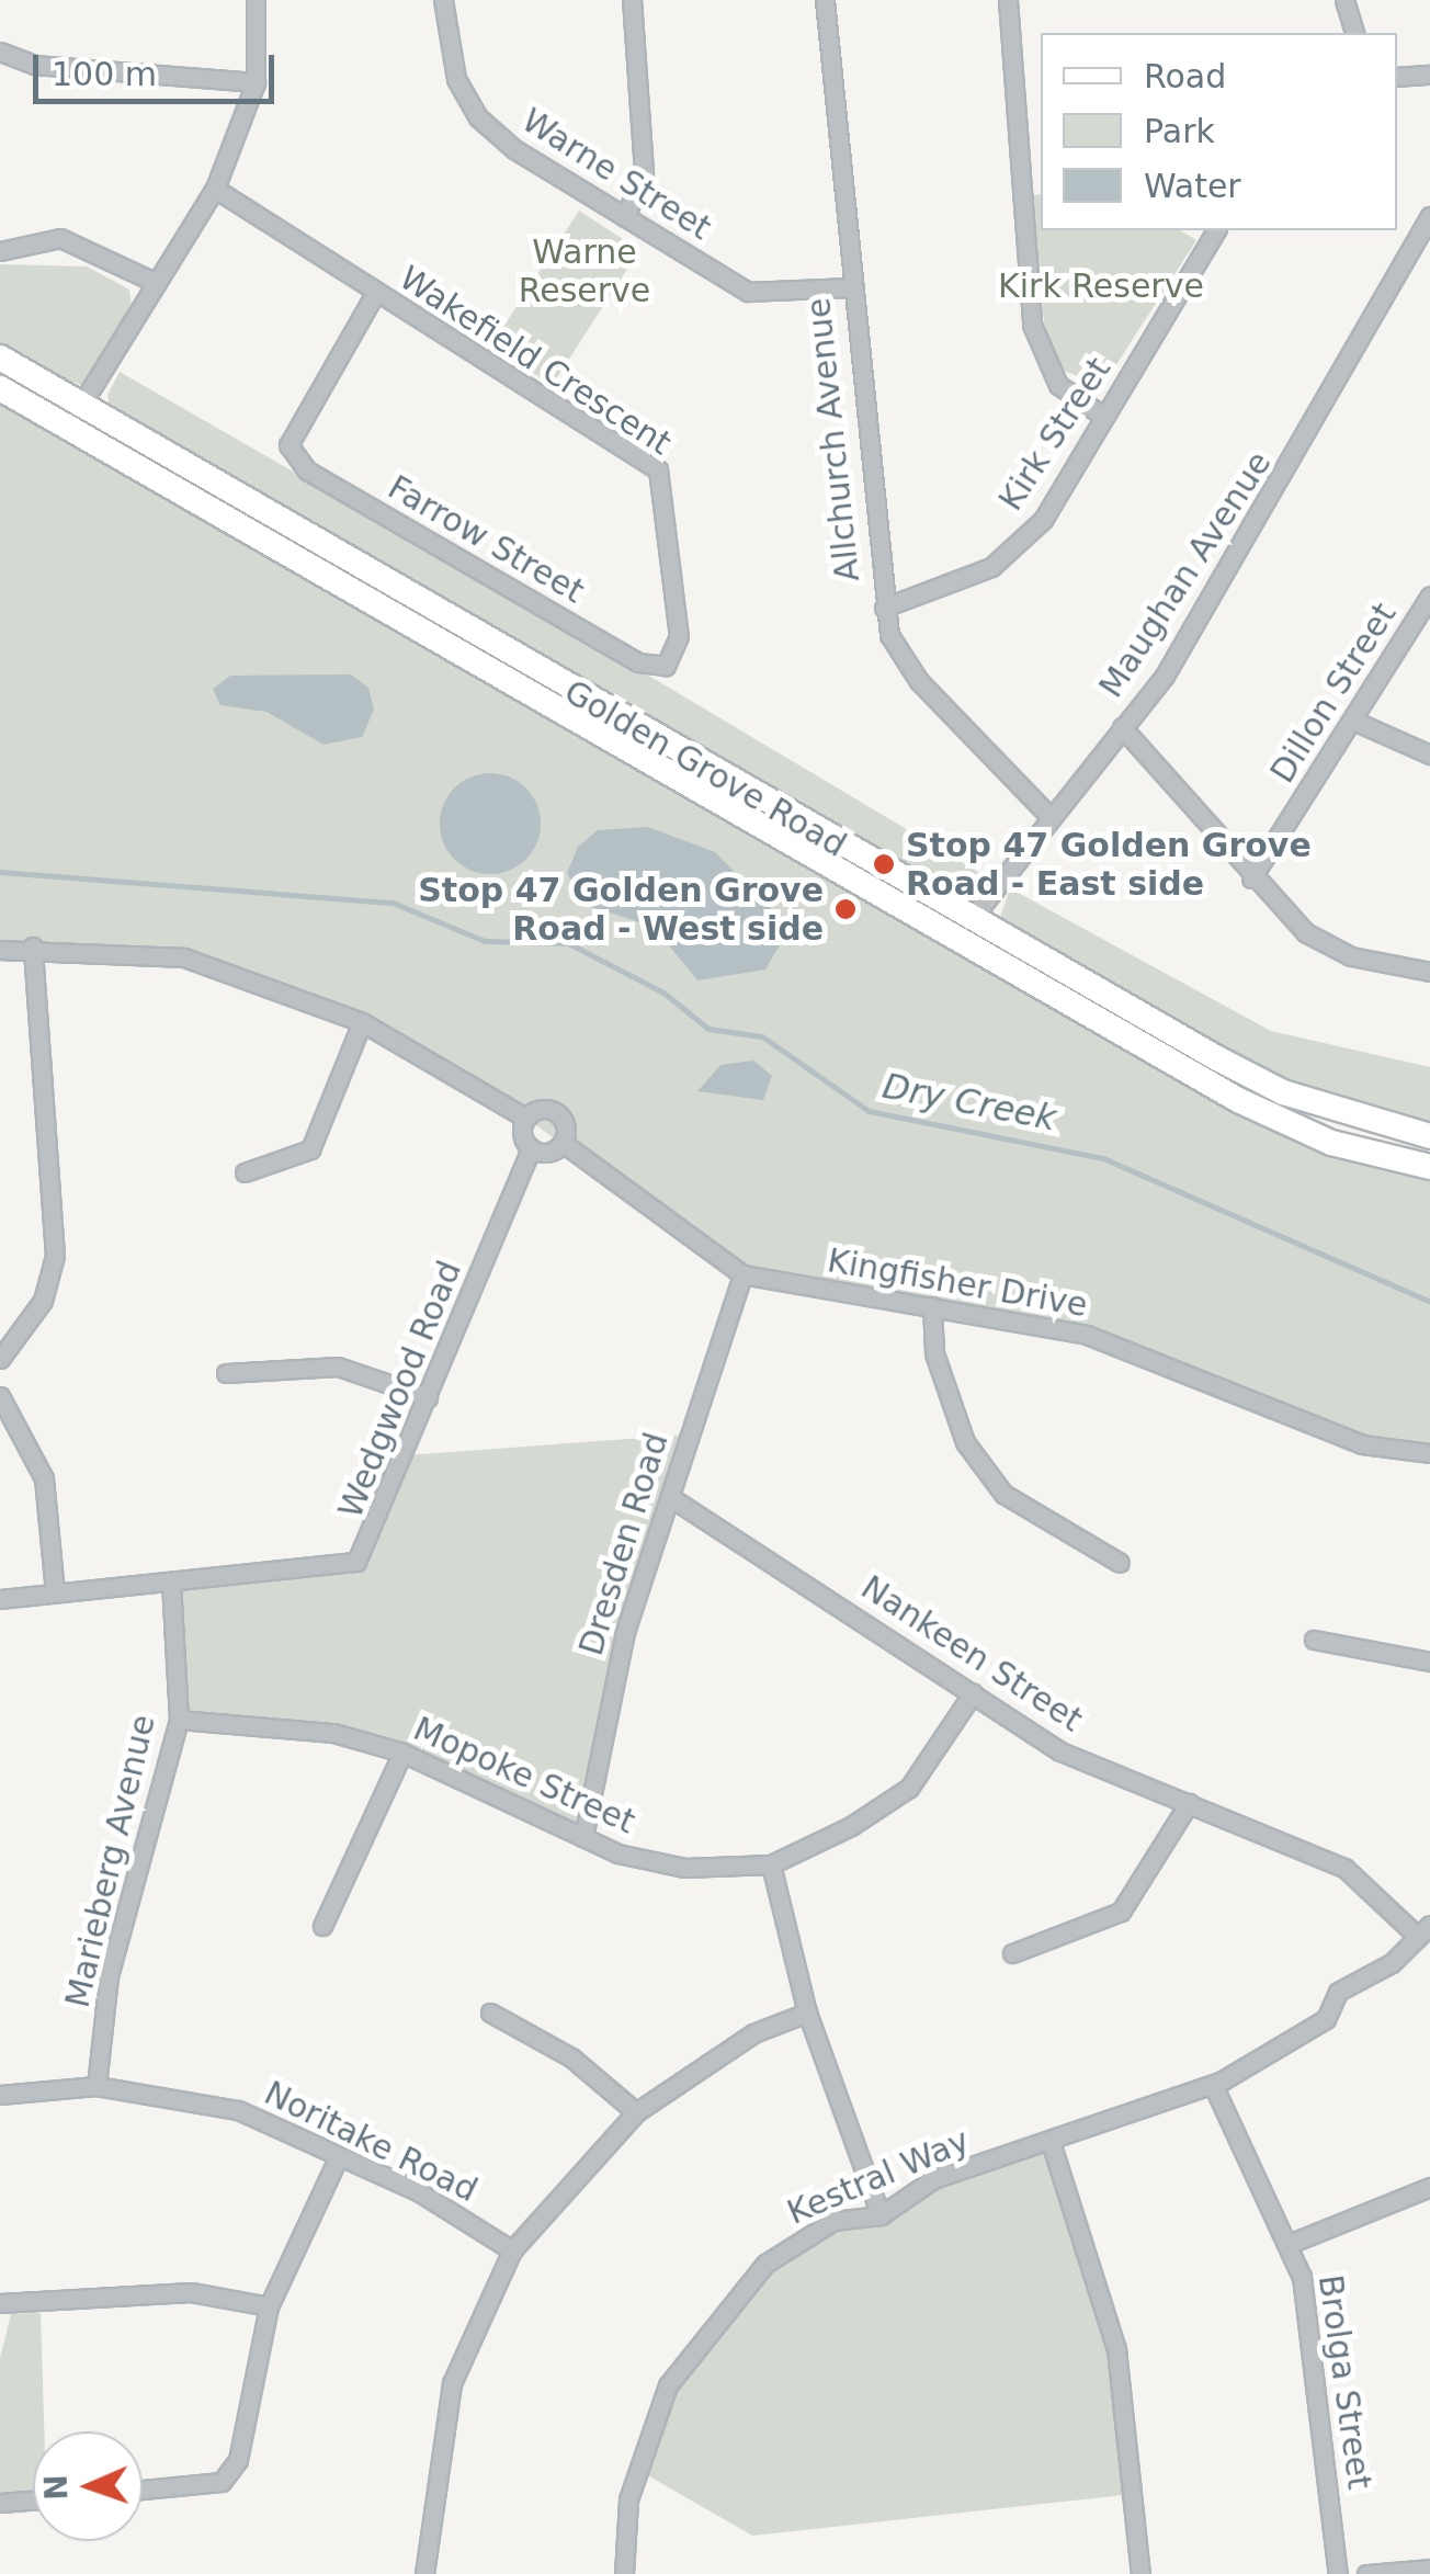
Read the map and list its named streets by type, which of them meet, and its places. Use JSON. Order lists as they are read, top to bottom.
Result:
{
  "streets": {
    "main road": ["Golden Grove Road"],
    "street": [
      "Warne Street",
      "Wakefield Crescent",
      "Kirk Street",
      "Allchurch Avenue",
      "Farrow Street",
      "Maughan Avenue",
      "Dillon Street",
      "Kingfisher Drive",
      "Wedgwood Road",
      "Dresden Road",
      "Nankeen Street",
      "Mopoke Street",
      "Marieberg Avenue",
      "Noritake Road",
      "Kestral Way",
      "Brolga Street"
    ]
  },
  "crossings": [
    ["Warne Street", "Allchurch Avenue"],
    ["Wakefield Crescent", "Farrow Street"],
    ["Kirk Street", "Allchurch Avenue"],
    ["Allchurch Avenue", "Maughan Avenue"],
    ["Maughan Avenue", "Golden Grove Road"],
    ["Kingfisher Drive", "Dresden Road"],
    ["Wedgwood Road", "Marieberg Avenue"],
    ["Dresden Road", "Nankeen Street"],
    ["Dresden Road", "Mopoke Street"],
    ["Nankeen Street", "Mopoke Street"],
    ["Nankeen Street", "Kestral Way"],
    ["Mopoke Street", "Marieberg Avenue"],
    ["Marieberg Avenue", "Noritake Road"],
    ["Kestral Way", "Brolga Street"]
  ],
  "water": ["Dry Creek"],
  "parks": ["Warne Reserve", "Kirk Reserve"],
  "places": ["Stop 47 Golden Grove Road - East side", "Stop 47 Golden Grove Road - West side"],
  "legend": ["Road", "Park", "Water"],
  "scale_bar": "100 m",
  "north": "left"
}
